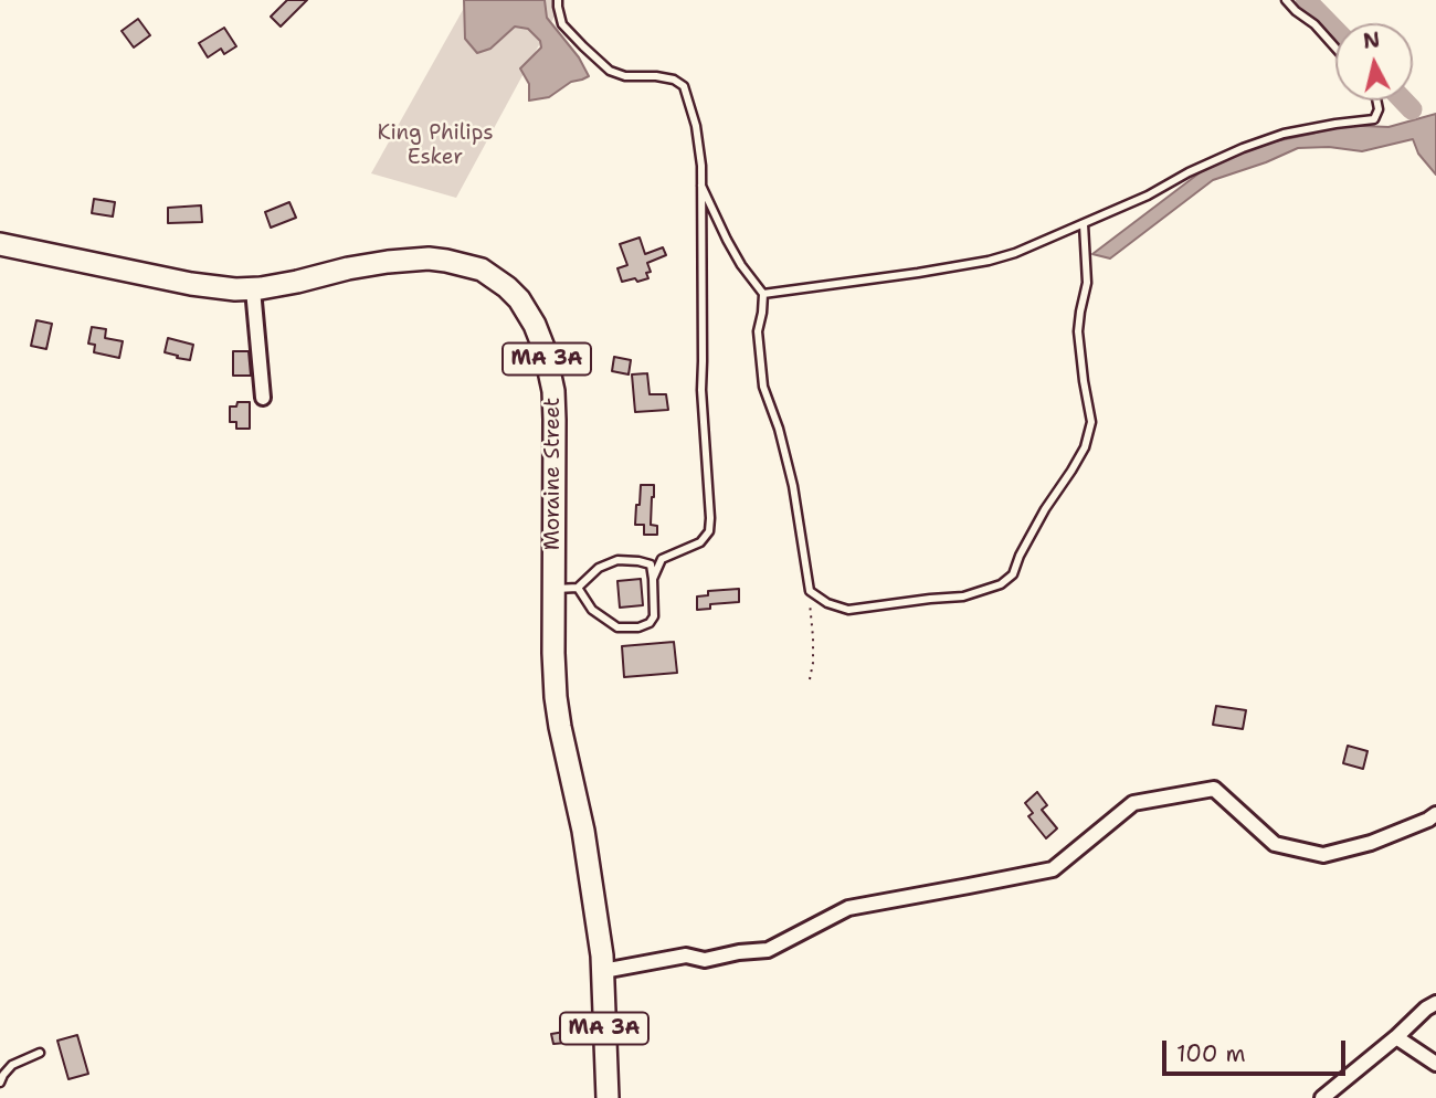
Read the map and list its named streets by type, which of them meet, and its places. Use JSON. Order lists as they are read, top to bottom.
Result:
{
  "streets": {
    "main road": ["MA 3A", "Moraine Street"]
  },
  "crossings": [
    ["MA 3A", "Moraine Street"]
  ],
  "parks": ["King Philips Esker"],
  "scale_bar": "100 m",
  "north": "top"
}
